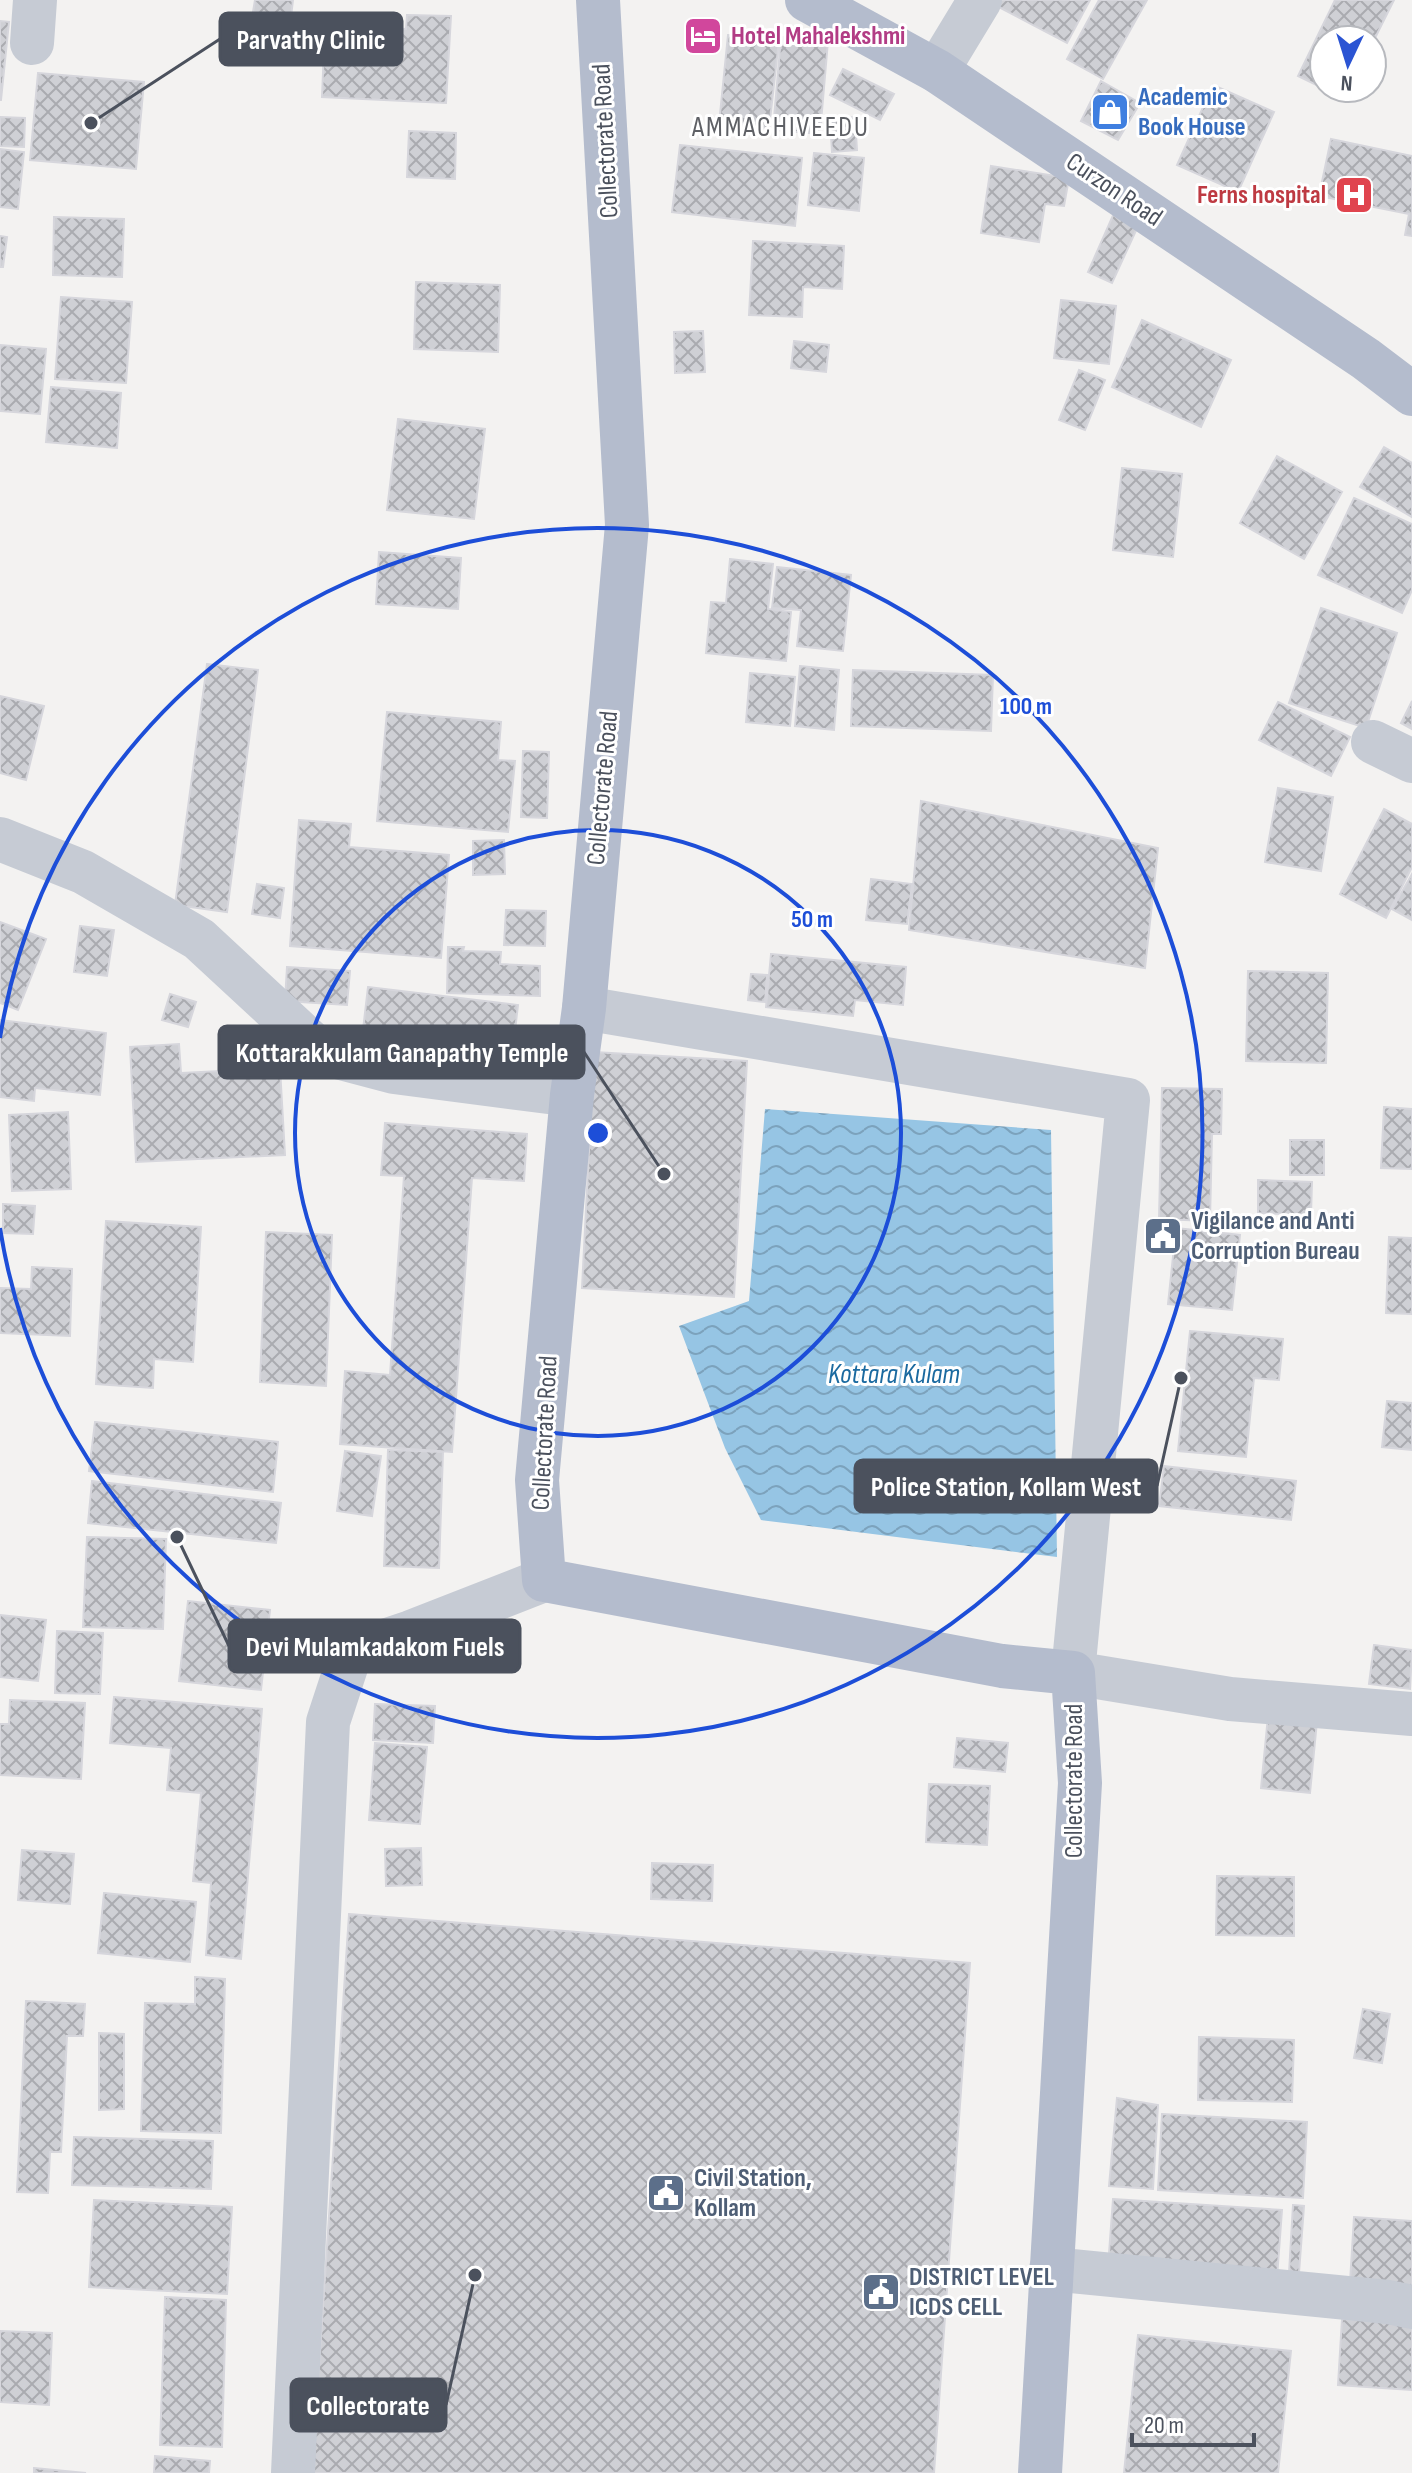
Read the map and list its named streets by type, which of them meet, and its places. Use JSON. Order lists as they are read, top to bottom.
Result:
{
  "streets": {
    "main road": ["Collectorate Road", "Curzon Road"]
  },
  "districts": ["AMMACHIVEEDU"],
  "water": ["Kottara Kulam"],
  "places": {
    "hotel": ["Hotel Mahalekshmi"],
    "shop": ["Academic Book House"],
    "other": [
      "Parvathy Clinic",
      "Kottarakkulam Ganapathy Temple",
      "Police Station, Kollam West",
      "Devi Mulamkadakom Fuels",
      "Collectorate"
    ],
    "hospital": ["Ferns hospital"],
    "public building": ["Vigilance and Anti Corruption Bureau", "Civil Station, Kollam", "DISTRICT LEVEL ICDS CELL"]
  },
  "scale_bar": "20 m",
  "north": "bottom",
  "rings": ["100 m", "50 m"]
}
